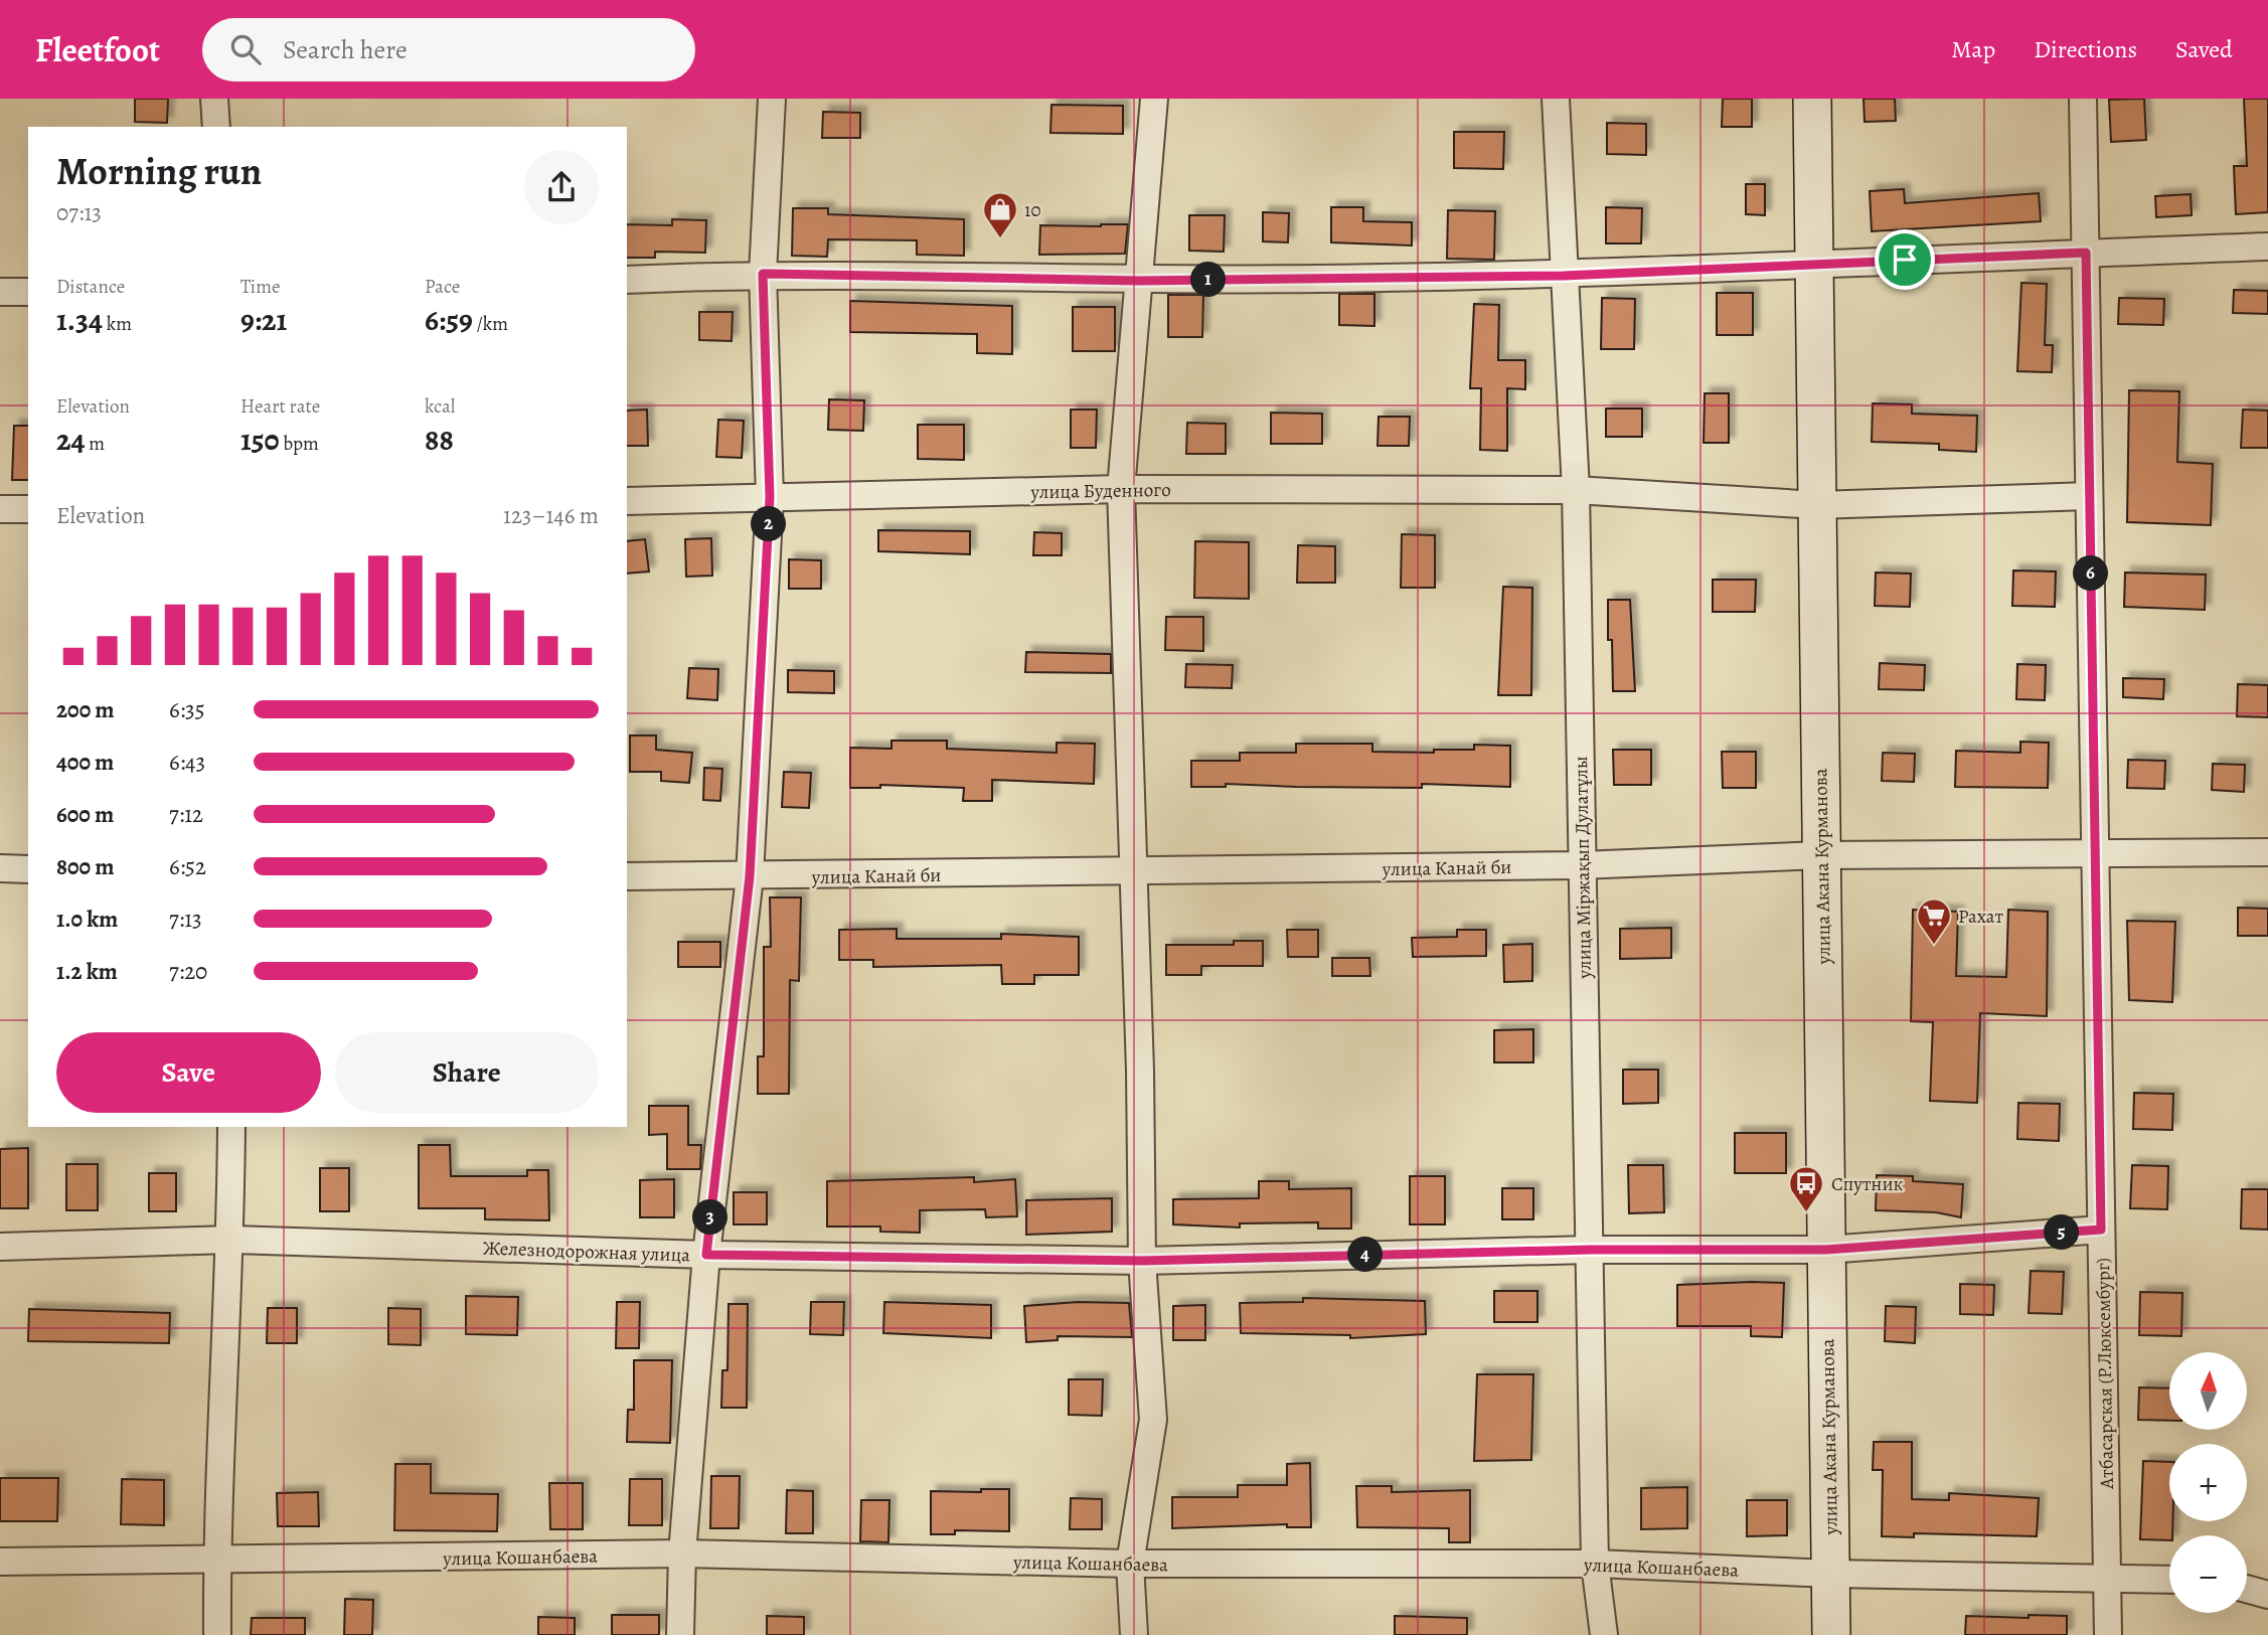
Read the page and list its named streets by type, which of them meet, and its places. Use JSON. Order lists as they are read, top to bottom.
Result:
{
  "streets": {
    "main road": ["улица Акана Курманова"],
    "street": [
      "улица Буденного",
      "улица Канай би",
      "улица Міржақып Дулатұлы",
      "Железнодорожная улица",
      "Атбасарская (Р.Люксембург)",
      "улица Кошанбаева"
    ]
  },
  "crossings": [
    ["улица Буденного", "улица Акана Курманова"],
    ["улица Буденного", "улица Міржақып Дулатұлы"],
    ["улица Буденного", "Атбасарская (Р.Люксембург)"],
    ["улица Акана Курманова", "улица Канай би"],
    ["улица Акана Курманова", "Железнодорожная улица"],
    ["улица Акана Курманова", "улица Кошанбаева"],
    ["улица Канай би", "улица Міржақып Дулатұлы"],
    ["улица Канай би", "Атбасарская (Р.Люксембург)"],
    ["улица Міржақып Дулатұлы", "Железнодорожная улица"],
    ["улица Міржақып Дулатұлы", "улица Кошанбаева"],
    ["Железнодорожная улица", "Атбасарская (Р.Люксембург)"],
    ["Атбасарская (Р.Люксембург)", "улица Кошанбаева"]
  ],
  "places": {
    "shop": ["10"],
    "supermarket": ["Рахат"],
    "bus stop": ["Спутник"]
  },
  "north": "top",
  "page": {
    "header": "Fleetfoot",
    "search": "Search here",
    "nav": ["Map", "Directions", "Saved"],
    "heading": ["Morning run", "07:13"],
    "stats": [
      ["Distance", "1.34 km"],
      ["Time", "9:21"],
      ["Pace", "6:59 /km"],
      ["Elevation", "24 m"],
      ["Heart rate", "150 bpm"],
      ["kcal", "88"]
    ],
    "pins": [
      "1",
      "2",
      "6",
      "3",
      "5",
      "4"
    ],
    "chart": ["Elevation", "123–146 m"],
    "list": [
      {
        "name": "200 m",
        "note": "6:35"
      },
      {
        "name": "400 m",
        "note": "6:43"
      },
      {
        "name": "600 m",
        "note": "7:12"
      },
      {
        "name": "800 m",
        "note": "6:52"
      },
      {
        "name": "1.0 km",
        "note": "7:13"
      },
      {
        "name": "1.2 km",
        "note": "7:20"
      }
    ],
    "buttons": ["Save", "Share"],
    "map_buttons": ["+", "−"]
  }
}
